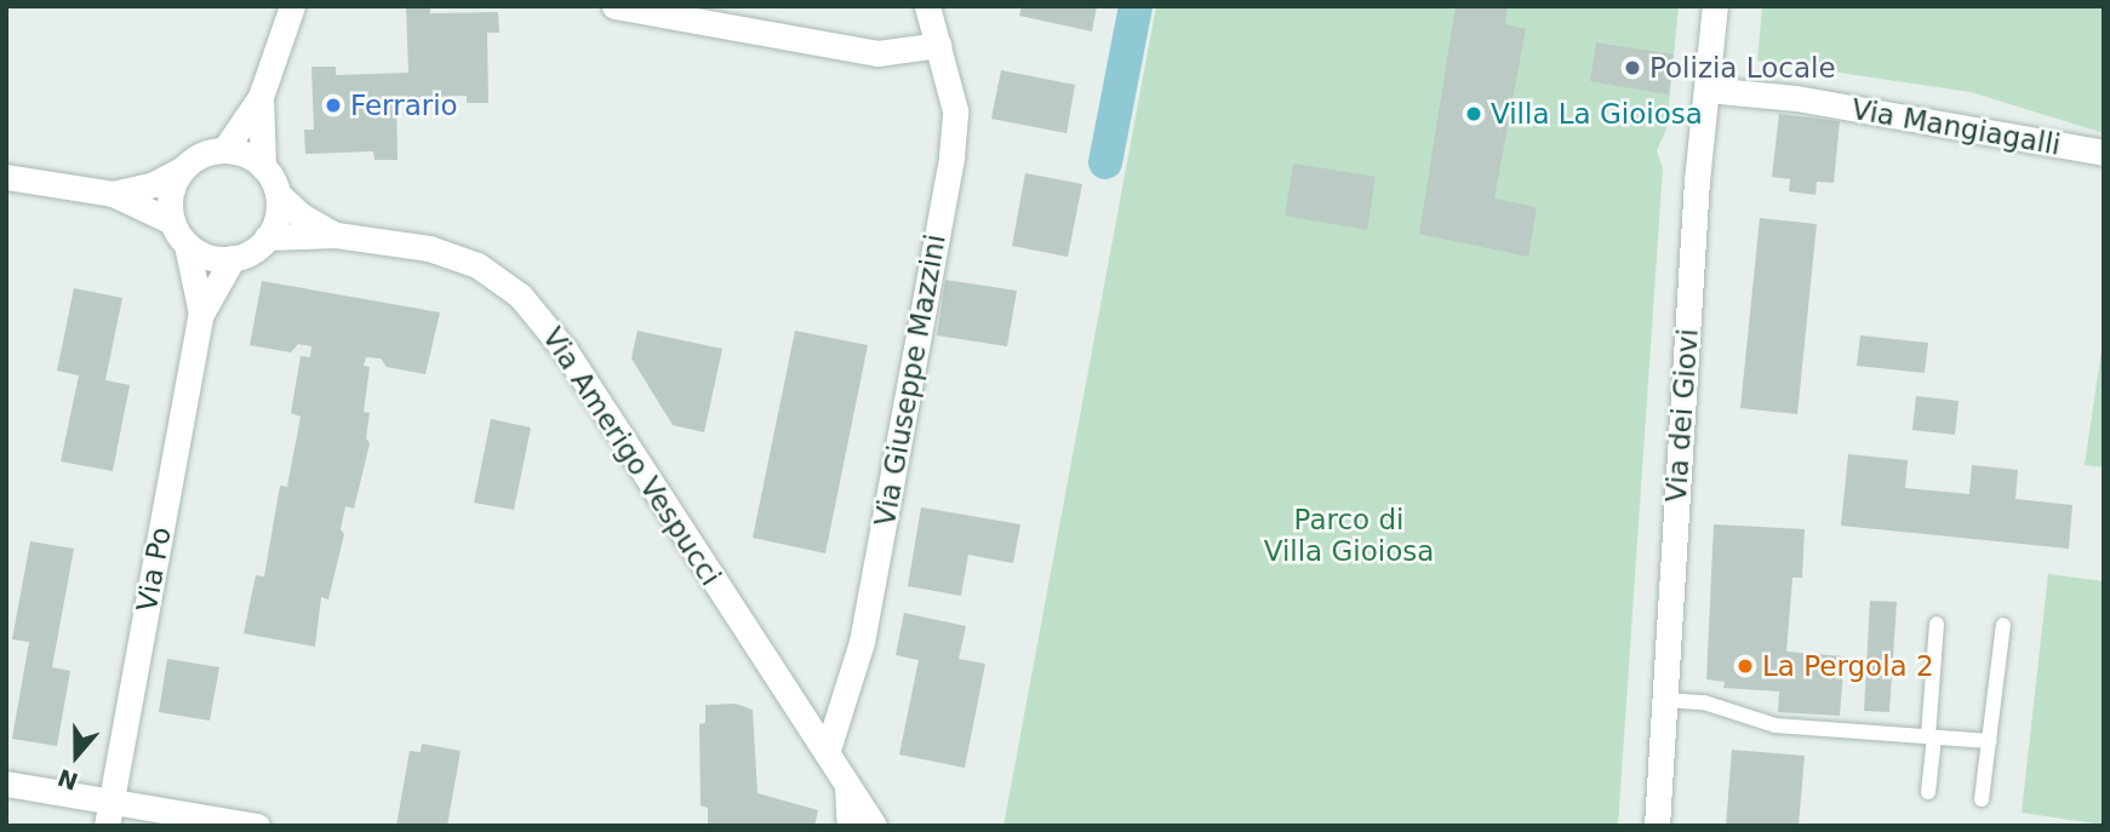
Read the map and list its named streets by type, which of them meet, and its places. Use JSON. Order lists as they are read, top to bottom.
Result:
{
  "streets": {
    "street": [
      "Via Mangiagalli",
      "Via Giuseppe Mazzini",
      "Via dei Giovi",
      "Via Amerigo Vespucci",
      "Via Po"
    ]
  },
  "crossings": [
    ["Via Mangiagalli", "Via dei Giovi"],
    ["Via Giuseppe Mazzini", "Via Amerigo Vespucci"],
    ["Via Amerigo Vespucci", "Via Po"]
  ],
  "parks": ["Parco di Villa Gioiosa"],
  "places": [
    "Polizia Locale",
    "Ferrario",
    "Villa La Gioiosa",
    "La Pergola 2"
  ],
  "north": "bottom"
}
